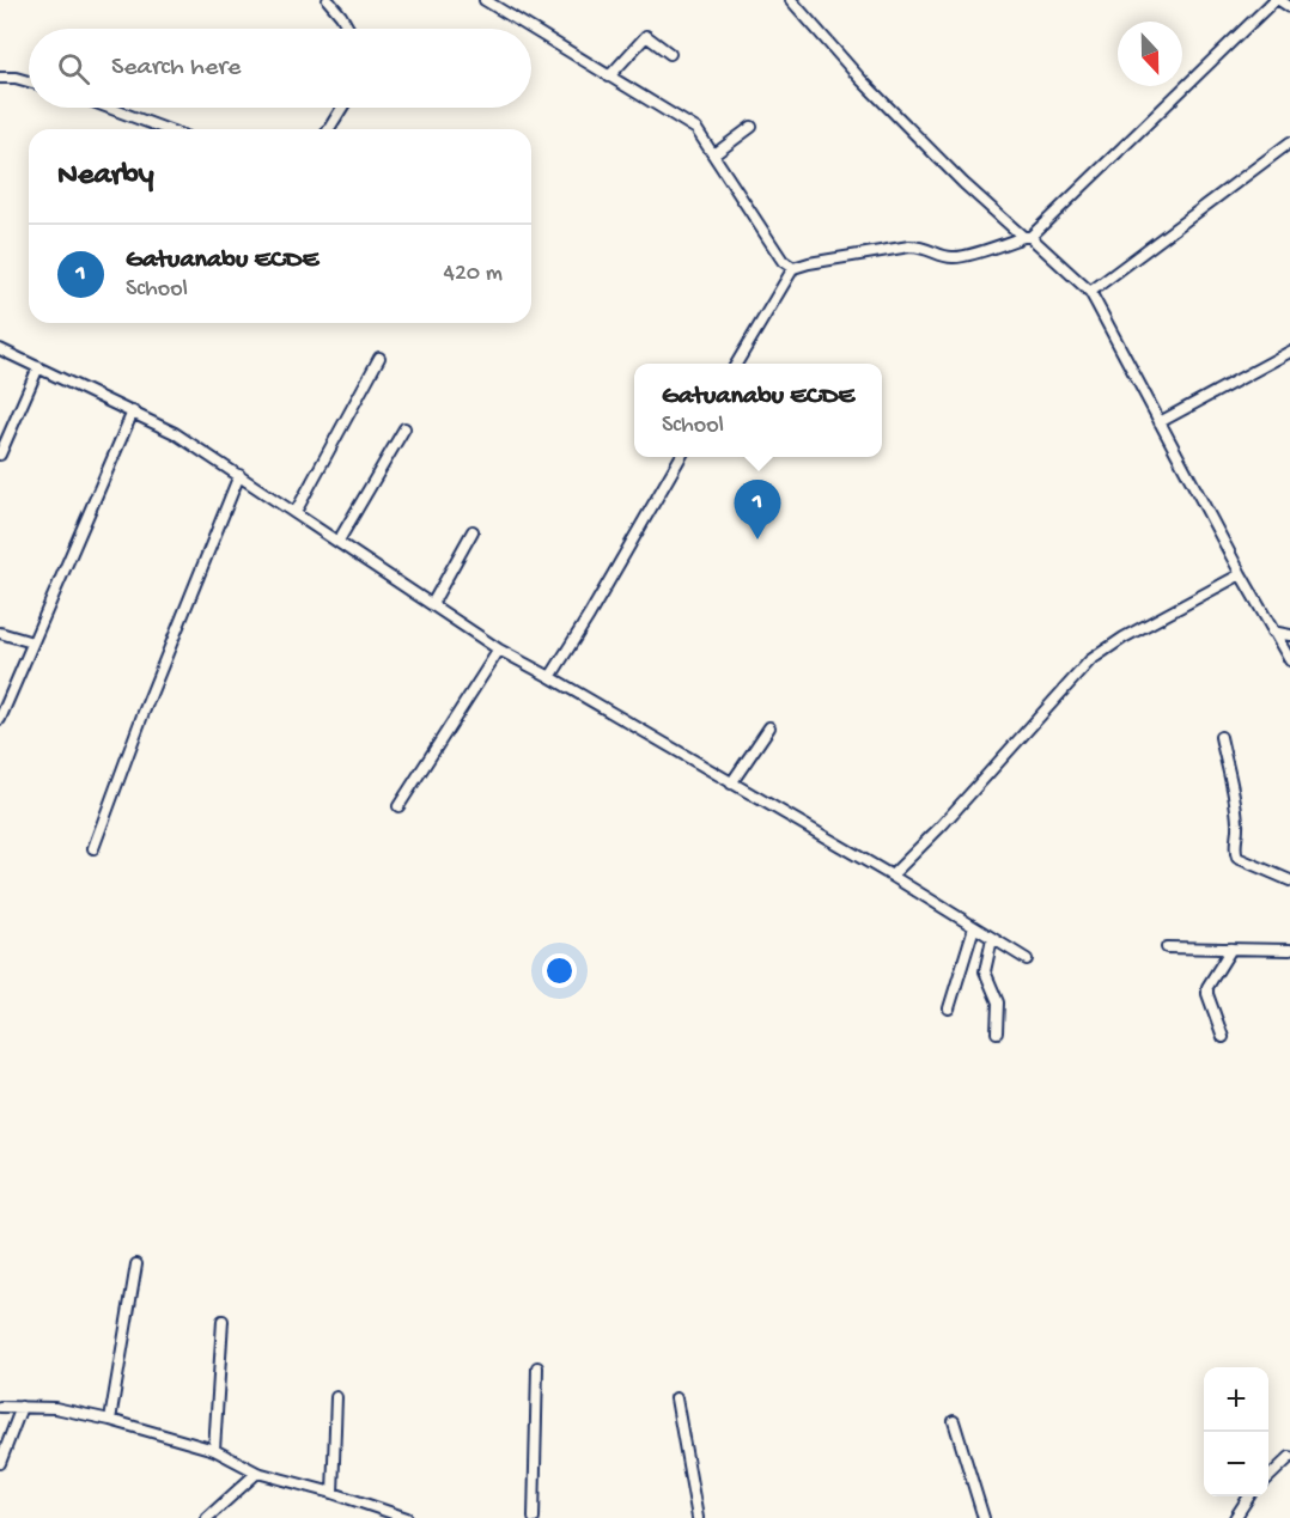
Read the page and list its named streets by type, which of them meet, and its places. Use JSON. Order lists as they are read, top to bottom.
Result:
{
  "north": "bottom",
  "page": {
    "search": "Search here",
    "heading": "Nearby",
    "list": [
      {
        "mark": "1",
        "name": "Gatuanabu ECDE",
        "note": "School",
        "value": "420 m"
      }
    ],
    "popup": ["Gatuanabu ECDE", "School"],
    "pins": "1",
    "map_buttons": ["+", "−"]
  }
}
